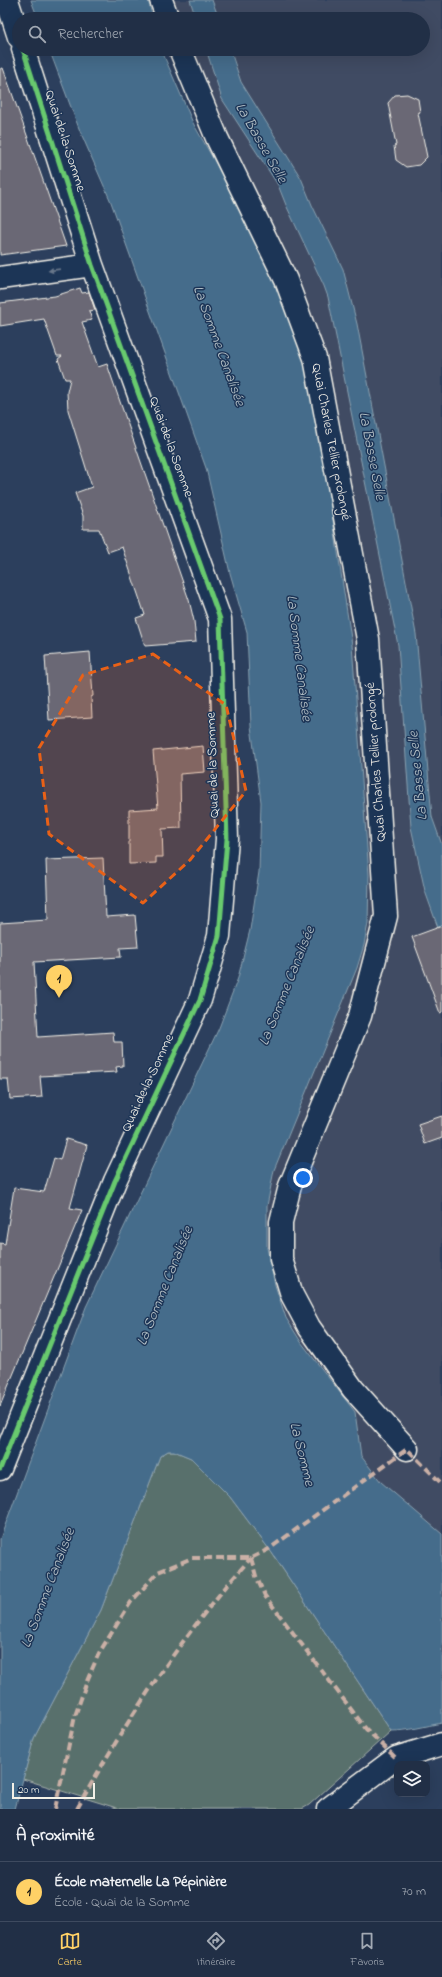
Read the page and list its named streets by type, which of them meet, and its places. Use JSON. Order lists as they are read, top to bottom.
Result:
{
  "streets": {
    "street": ["Quai de la Somme", "Quai Charles Tellier prolongé"]
  },
  "water": ["La Basse Selle", "La Somme Canalisée", "La Somme"],
  "scale_bar": "20 m",
  "page": {
    "search": "Rechercher",
    "pins": "1",
    "scale": "20 m",
    "heading": "À proximité",
    "list": [
      {
        "mark": "1",
        "name": "École maternelle La Pépinière",
        "note": "École · Quai de la Somme",
        "value": "70 m"
      }
    ],
    "nav": ["Carte", "Itinéraire", "Favoris"]
  }
}
